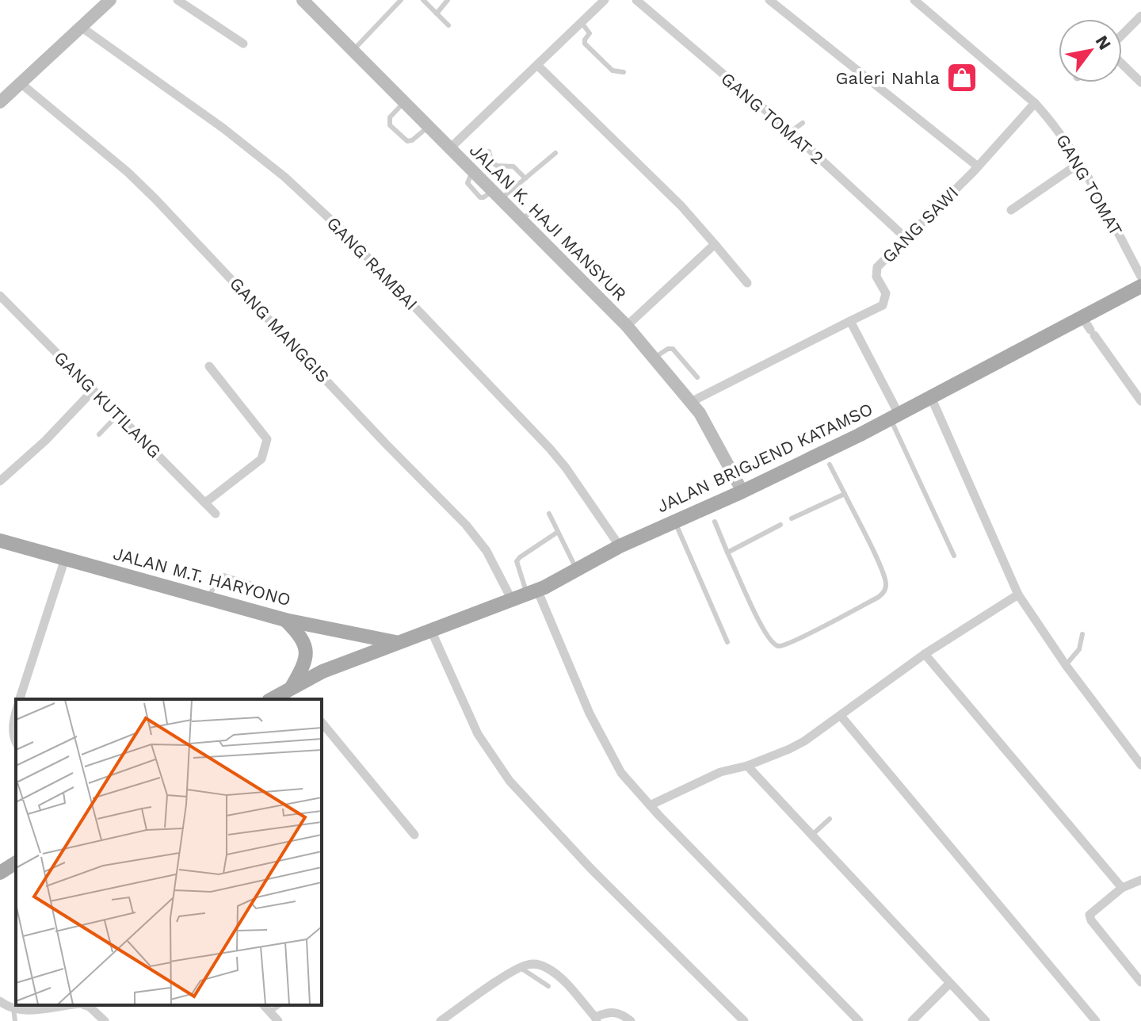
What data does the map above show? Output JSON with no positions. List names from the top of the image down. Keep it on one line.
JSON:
{"streets":{"main road":["JALAN BRIGJEND KATAMSO","JALAN M.T. HARYONO"],"street":["GANG TOMAT 2","GANG TOMAT","JALAN K. HAJI MANSYUR","GANG SAWI","GANG RAMBAI","GANG MANGGIS","GANG KUTILANG"]},"crossings":[["GANG TOMAT 2","GANG SAWI"],["GANG TOMAT","GANG SAWI"],["JALAN K. HAJI MANSYUR","JALAN BRIGJEND KATAMSO"],["GANG RAMBAI","JALAN BRIGJEND KATAMSO"],["GANG MANGGIS","JALAN BRIGJEND KATAMSO"],["JALAN BRIGJEND KATAMSO","JALAN M.T. HARYONO"]],"places":{"shop":["Galeri Nahla"]},"north":"top right"}
